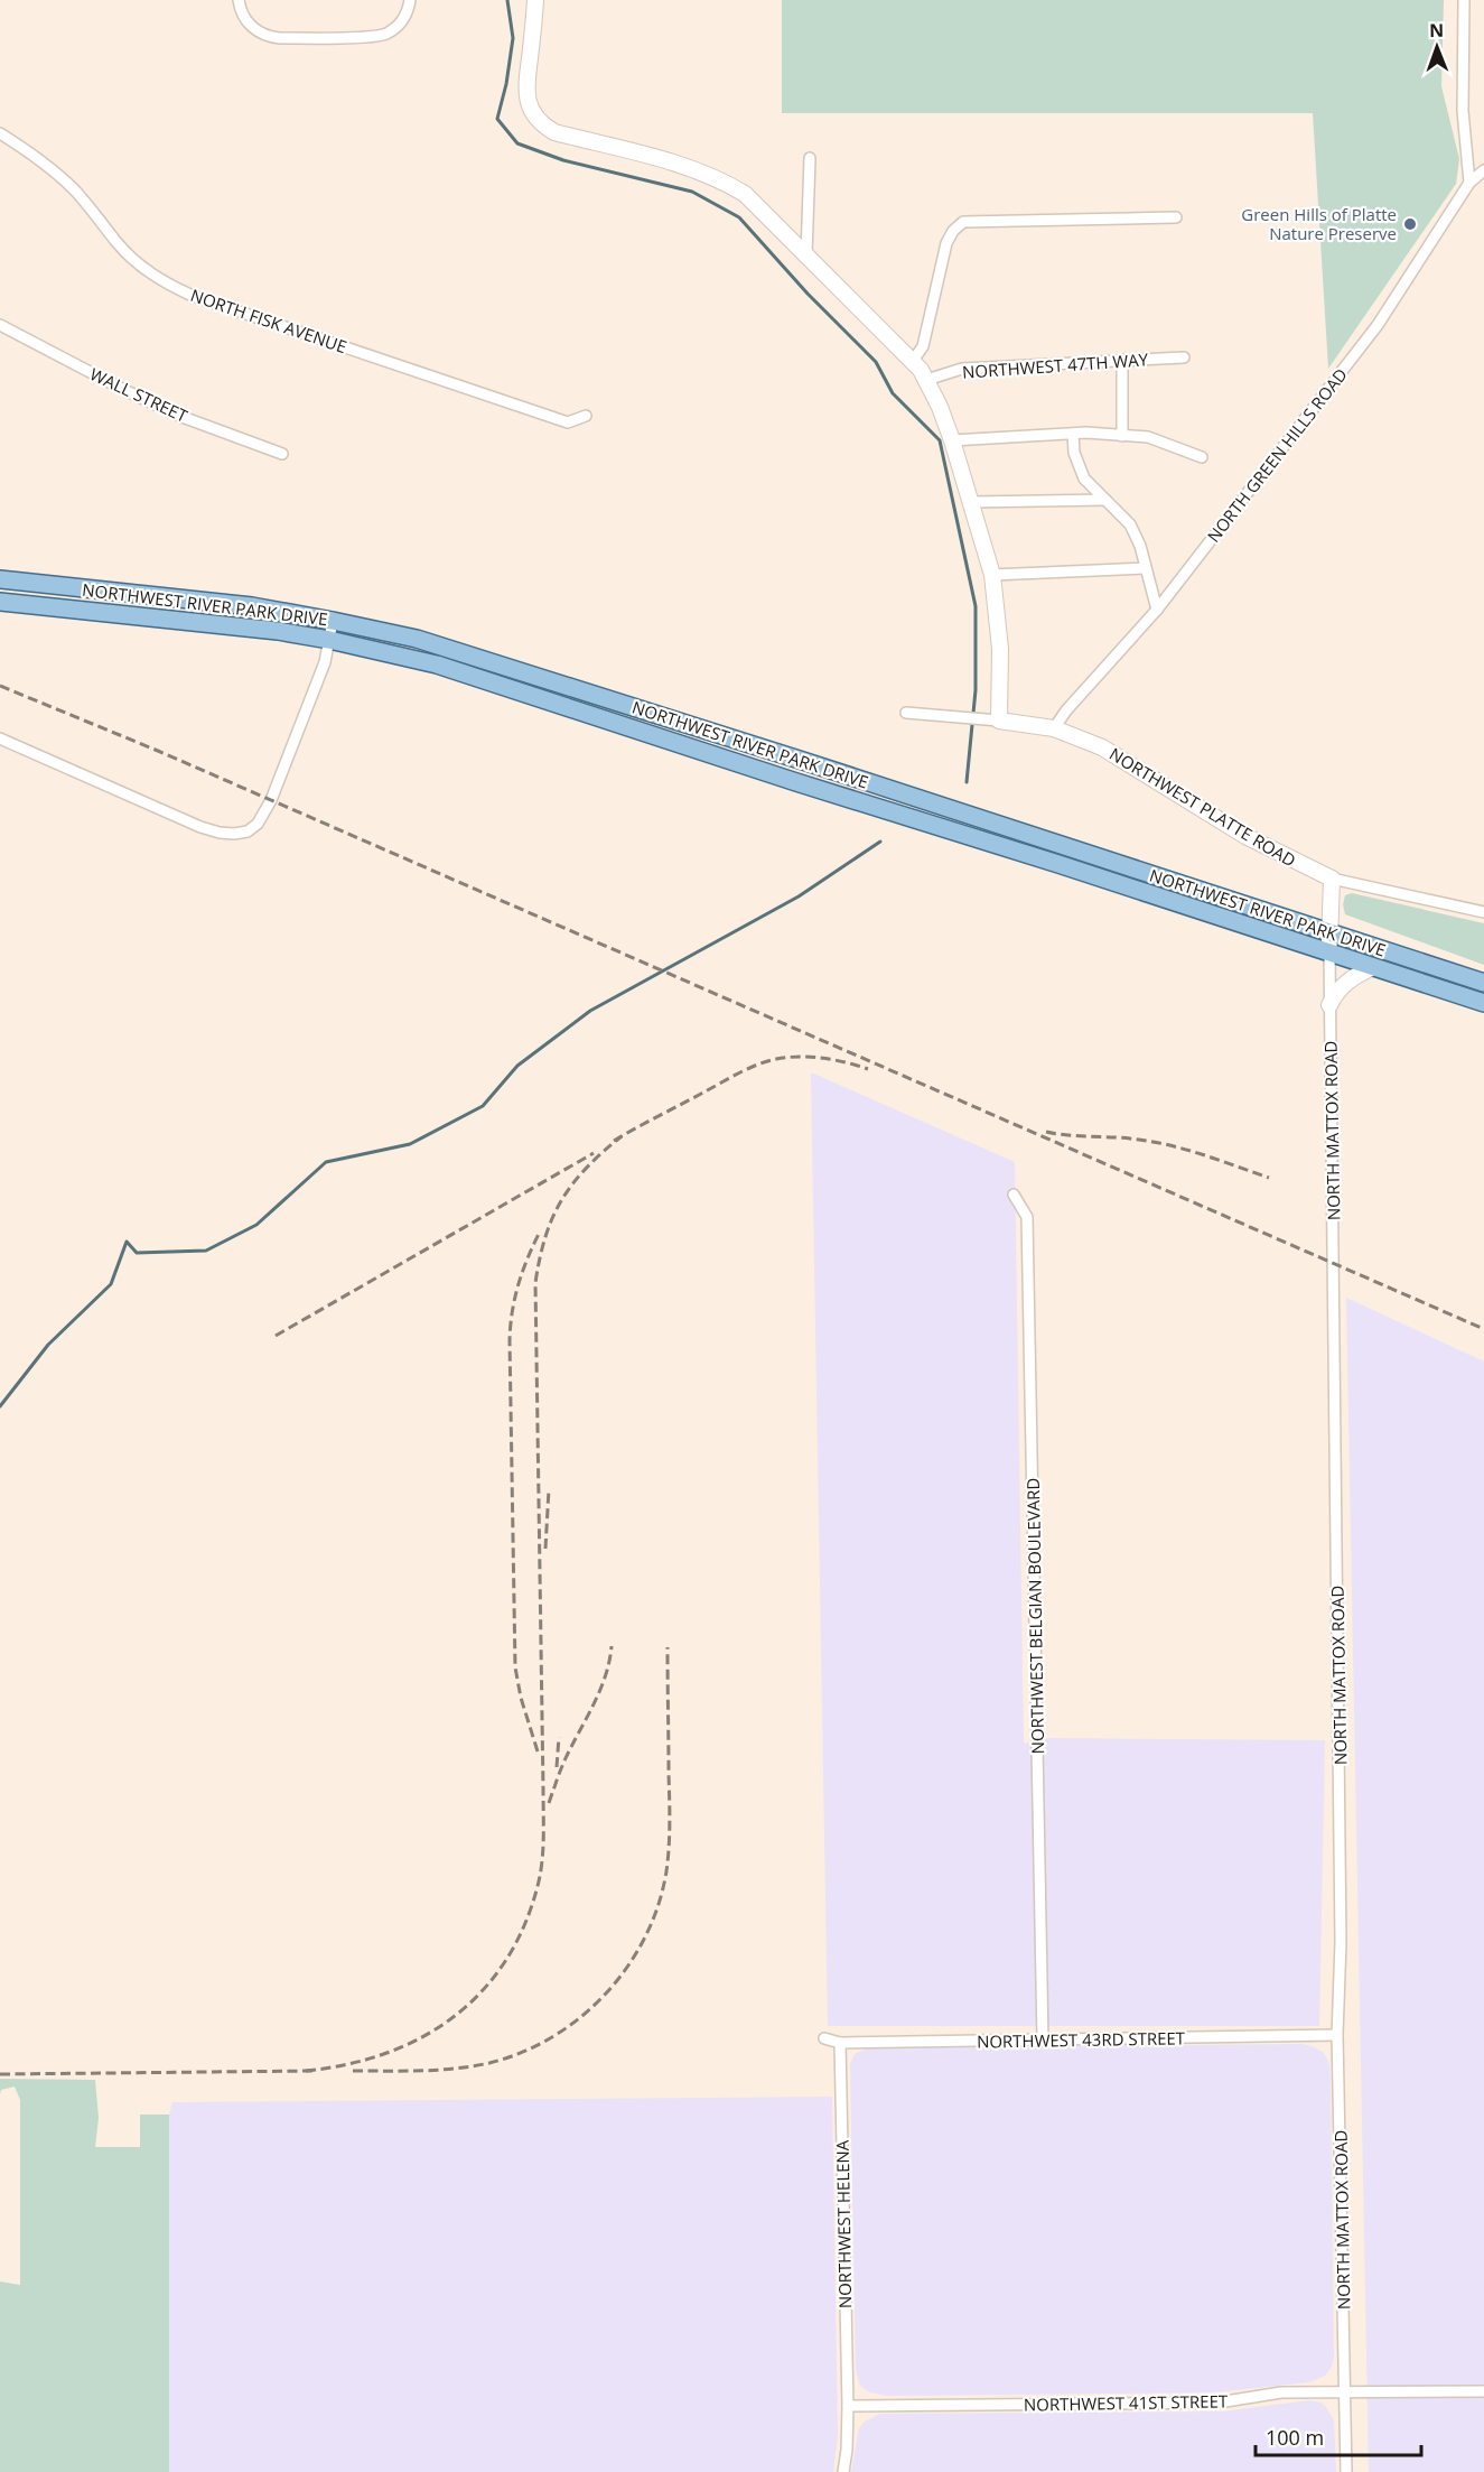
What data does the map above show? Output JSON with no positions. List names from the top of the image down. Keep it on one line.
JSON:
{"streets":{"main road":["NORTHWEST RIVER PARK DRIVE"],"street":["NORTH FISK AVENUE","NORTHWEST 47TH WAY","WALL STREET","NORTH GREEN HILLS ROAD","NORTHWEST PLATTE ROAD","NORTH MATTOX ROAD","NORTHWEST BELGIAN BOULEVARD","NORTHWEST 43RD STREET","NORTHWEST HELENA","NORTHWEST 41ST STREET"]},"crossings":[["NORTH GREEN HILLS ROAD","NORTHWEST PLATTE ROAD"],["NORTHWEST RIVER PARK DRIVE","NORTH MATTOX ROAD"],["NORTHWEST PLATTE ROAD","NORTH MATTOX ROAD"],["NORTH MATTOX ROAD","NORTHWEST 43RD STREET"],["NORTH MATTOX ROAD","NORTHWEST 41ST STREET"],["NORTHWEST BELGIAN BOULEVARD","NORTHWEST 43RD STREET"],["NORTHWEST 43RD STREET","NORTHWEST HELENA"],["NORTHWEST HELENA","NORTHWEST 41ST STREET"]],"places":["Green Hills of Platte Nature Preserve"],"scale_bar":"100 m","north":"top"}
